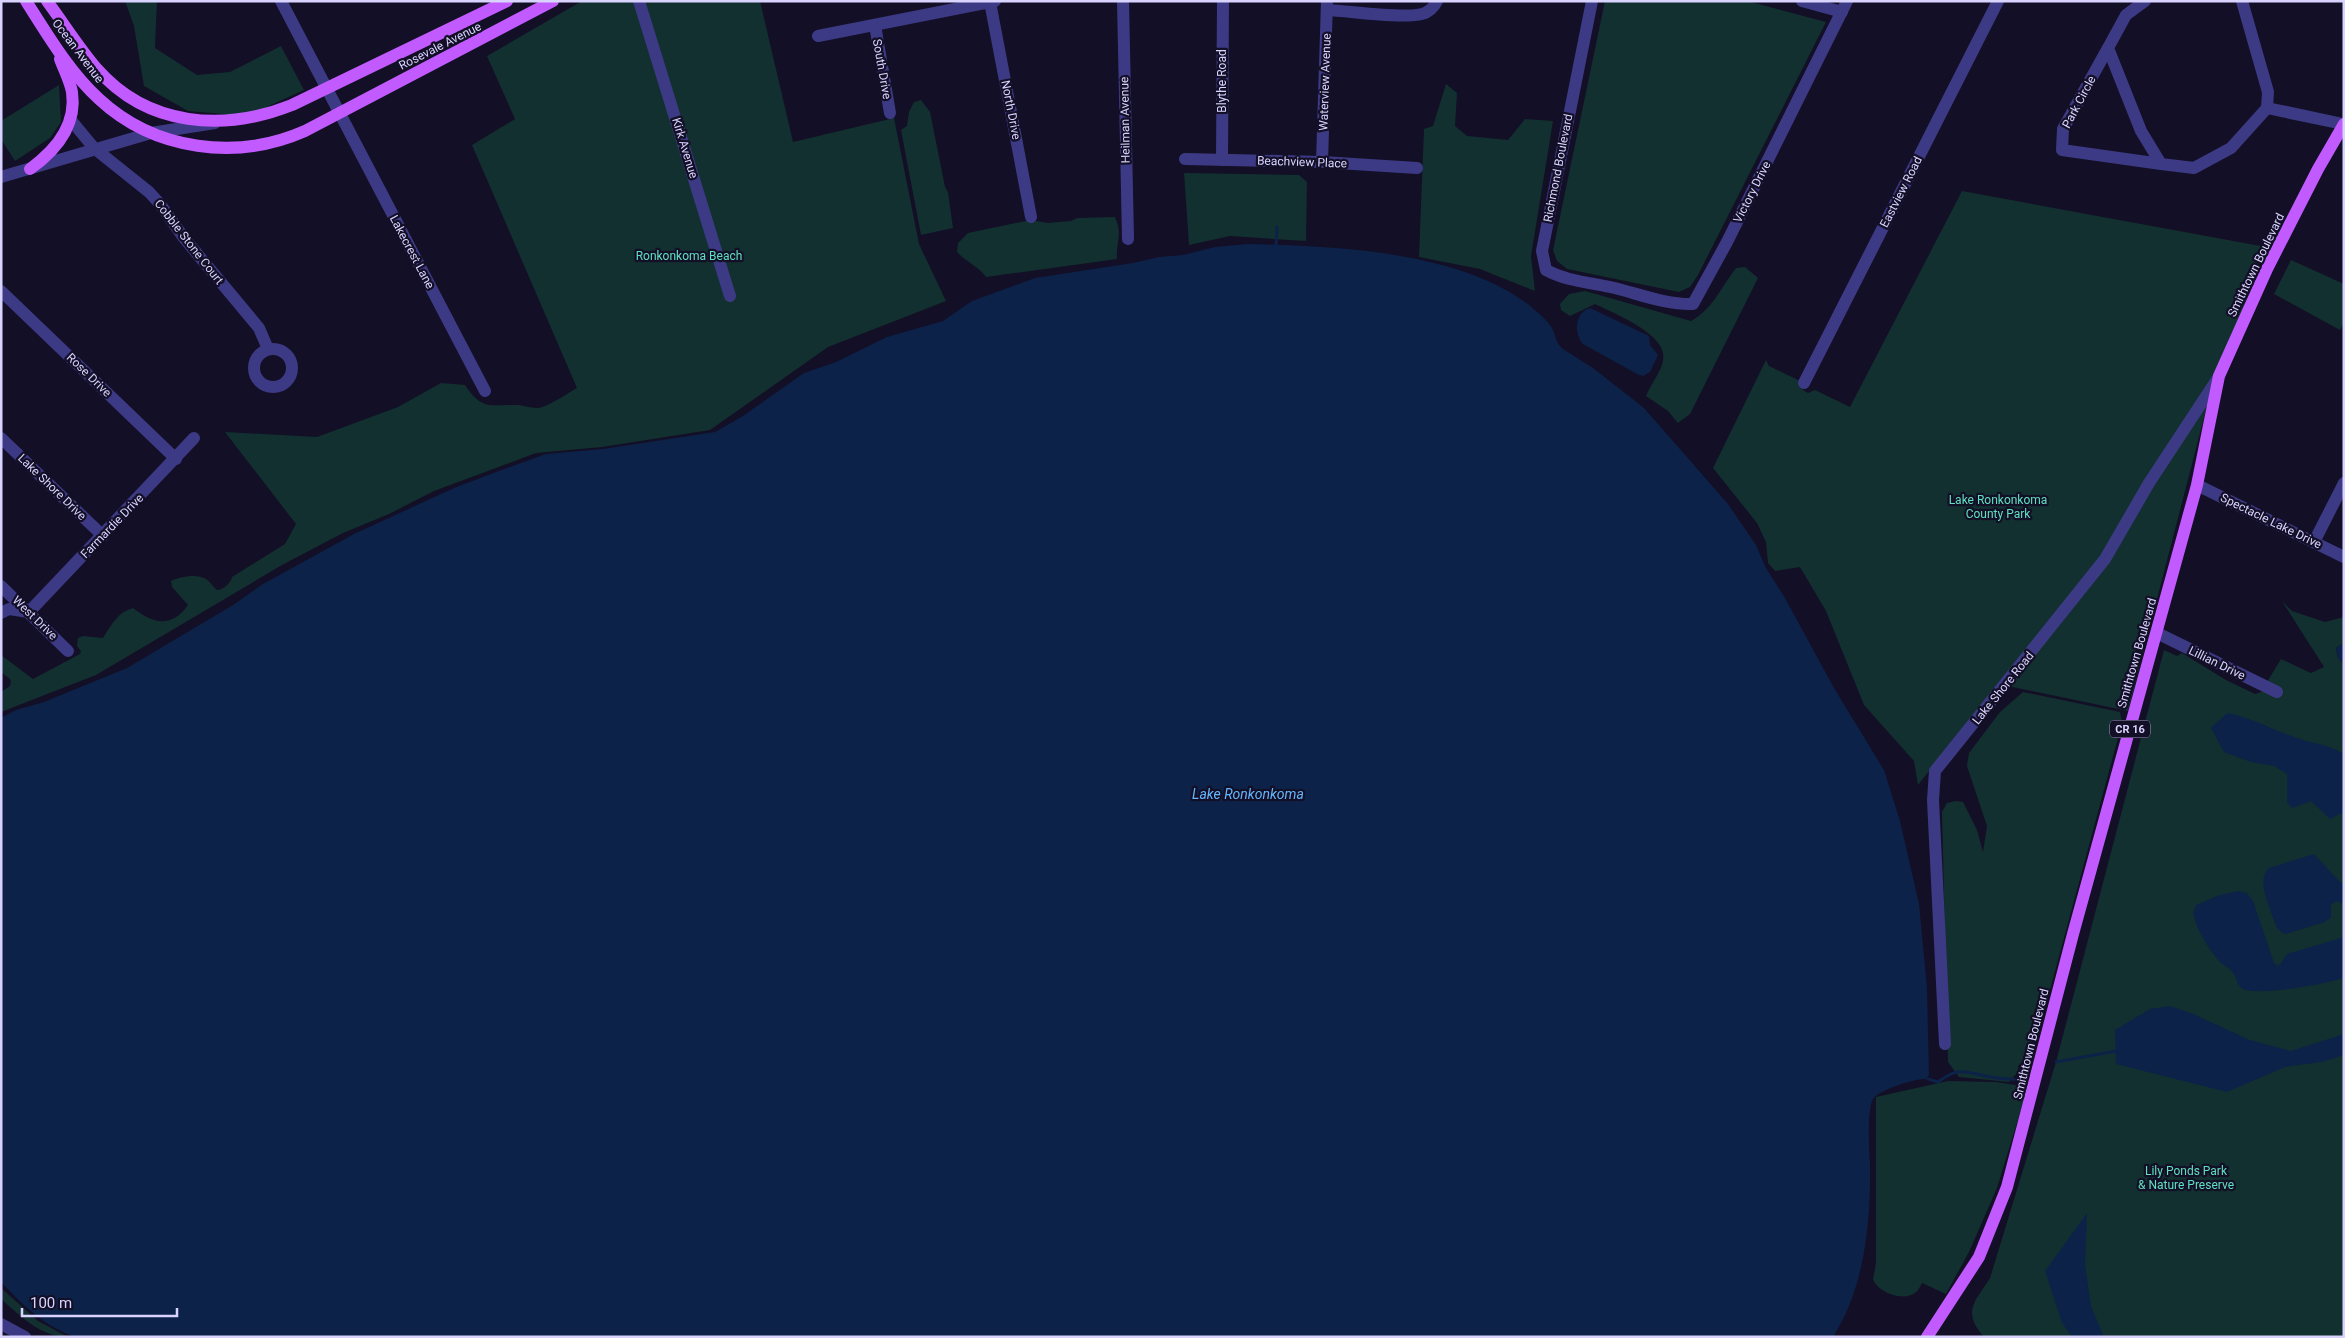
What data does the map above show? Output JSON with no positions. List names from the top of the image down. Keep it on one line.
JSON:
{"streets":{"main road":["Rosevale Avenue","Ocean Avenue","Smithtown Boulevard","CR 16"],"street":["South Drive","Blythe Road","Waterview Avenue","Park Circle","North Drive","Heilman Avenue","Kirk Avenue","Beachview Place","Richmond Boulevard","Victory Drive","Eastview Road","Cobble Stone Court","Lakecrest Lane","Rose Drive","Lake Shore Drive","Spectacle Lake Drive","Farmardie Drive","West Drive","Lillian Drive","Lake Shore Road"]},"crossings":[["Rosevale Avenue","Ocean Avenue"],["Rosevale Avenue","Lakecrest Lane"],["Ocean Avenue","Lakecrest Lane"],["Blythe Road","Beachview Place"],["Waterview Avenue","Beachview Place"],["Richmond Boulevard","Victory Drive"],["Smithtown Boulevard","Spectacle Lake Drive"],["Smithtown Boulevard","Lillian Drive"],["Smithtown Boulevard","Lake Shore Road"],["Rose Drive","Farmardie Drive"],["Lake Shore Drive","Farmardie Drive"],["Farmardie Drive","West Drive"]],"water":["Lake Ronkonkoma"],"parks":["Ronkonkoma Beach","Lake Ronkonkoma County Park","Lily Ponds Park & Nature Preserve"],"scale_bar":"100 m"}
